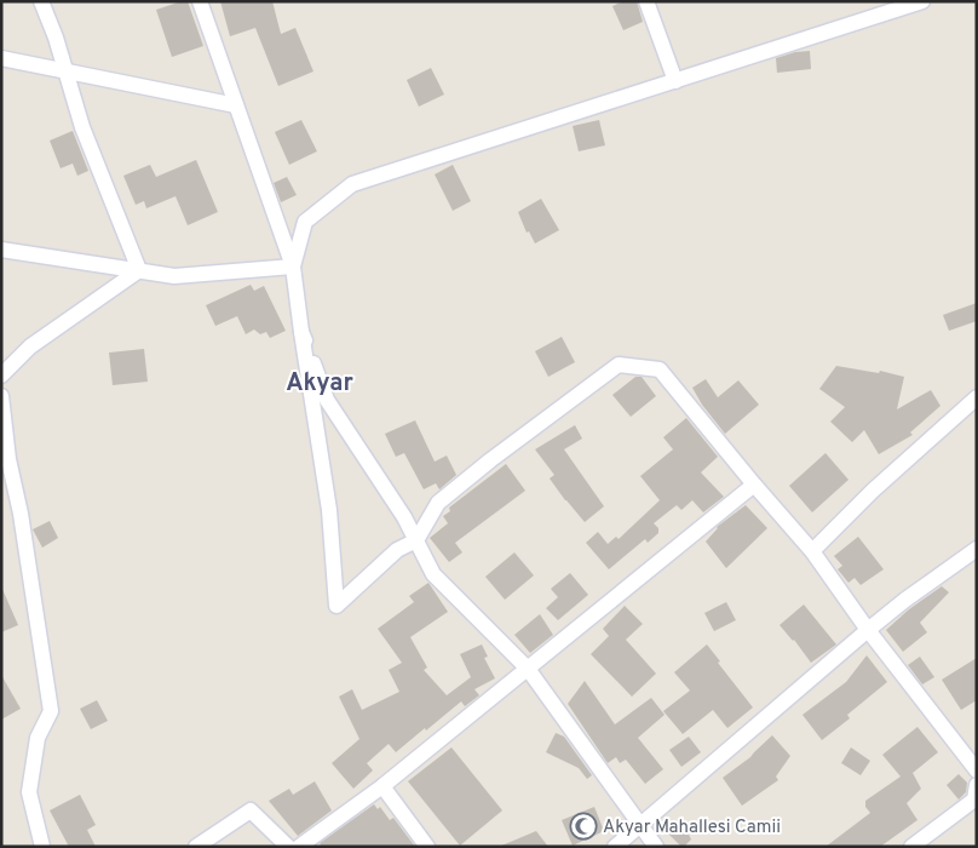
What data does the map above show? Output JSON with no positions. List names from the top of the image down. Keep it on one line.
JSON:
{"districts":["Akyar"],"places":{"mosque":["Akyar Mahallesi Camii"]}}
